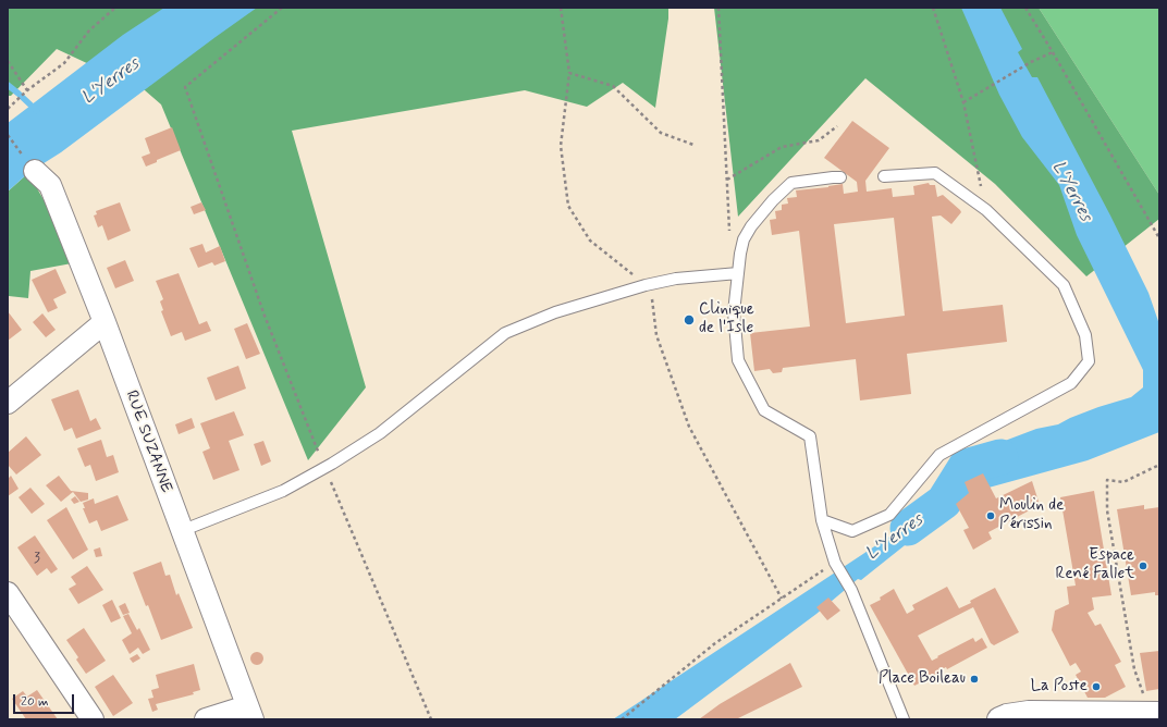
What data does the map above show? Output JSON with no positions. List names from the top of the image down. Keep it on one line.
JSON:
{"streets":{"street":["RUE SUZANNE"]},"water":["L'Yerres"],"places":["Clinique de l'Isle","Moulin de Périssin","Espace René Fallet","Place Boileau","La Poste"],"house_numbers":["3"],"scale_bar":"20 m"}
